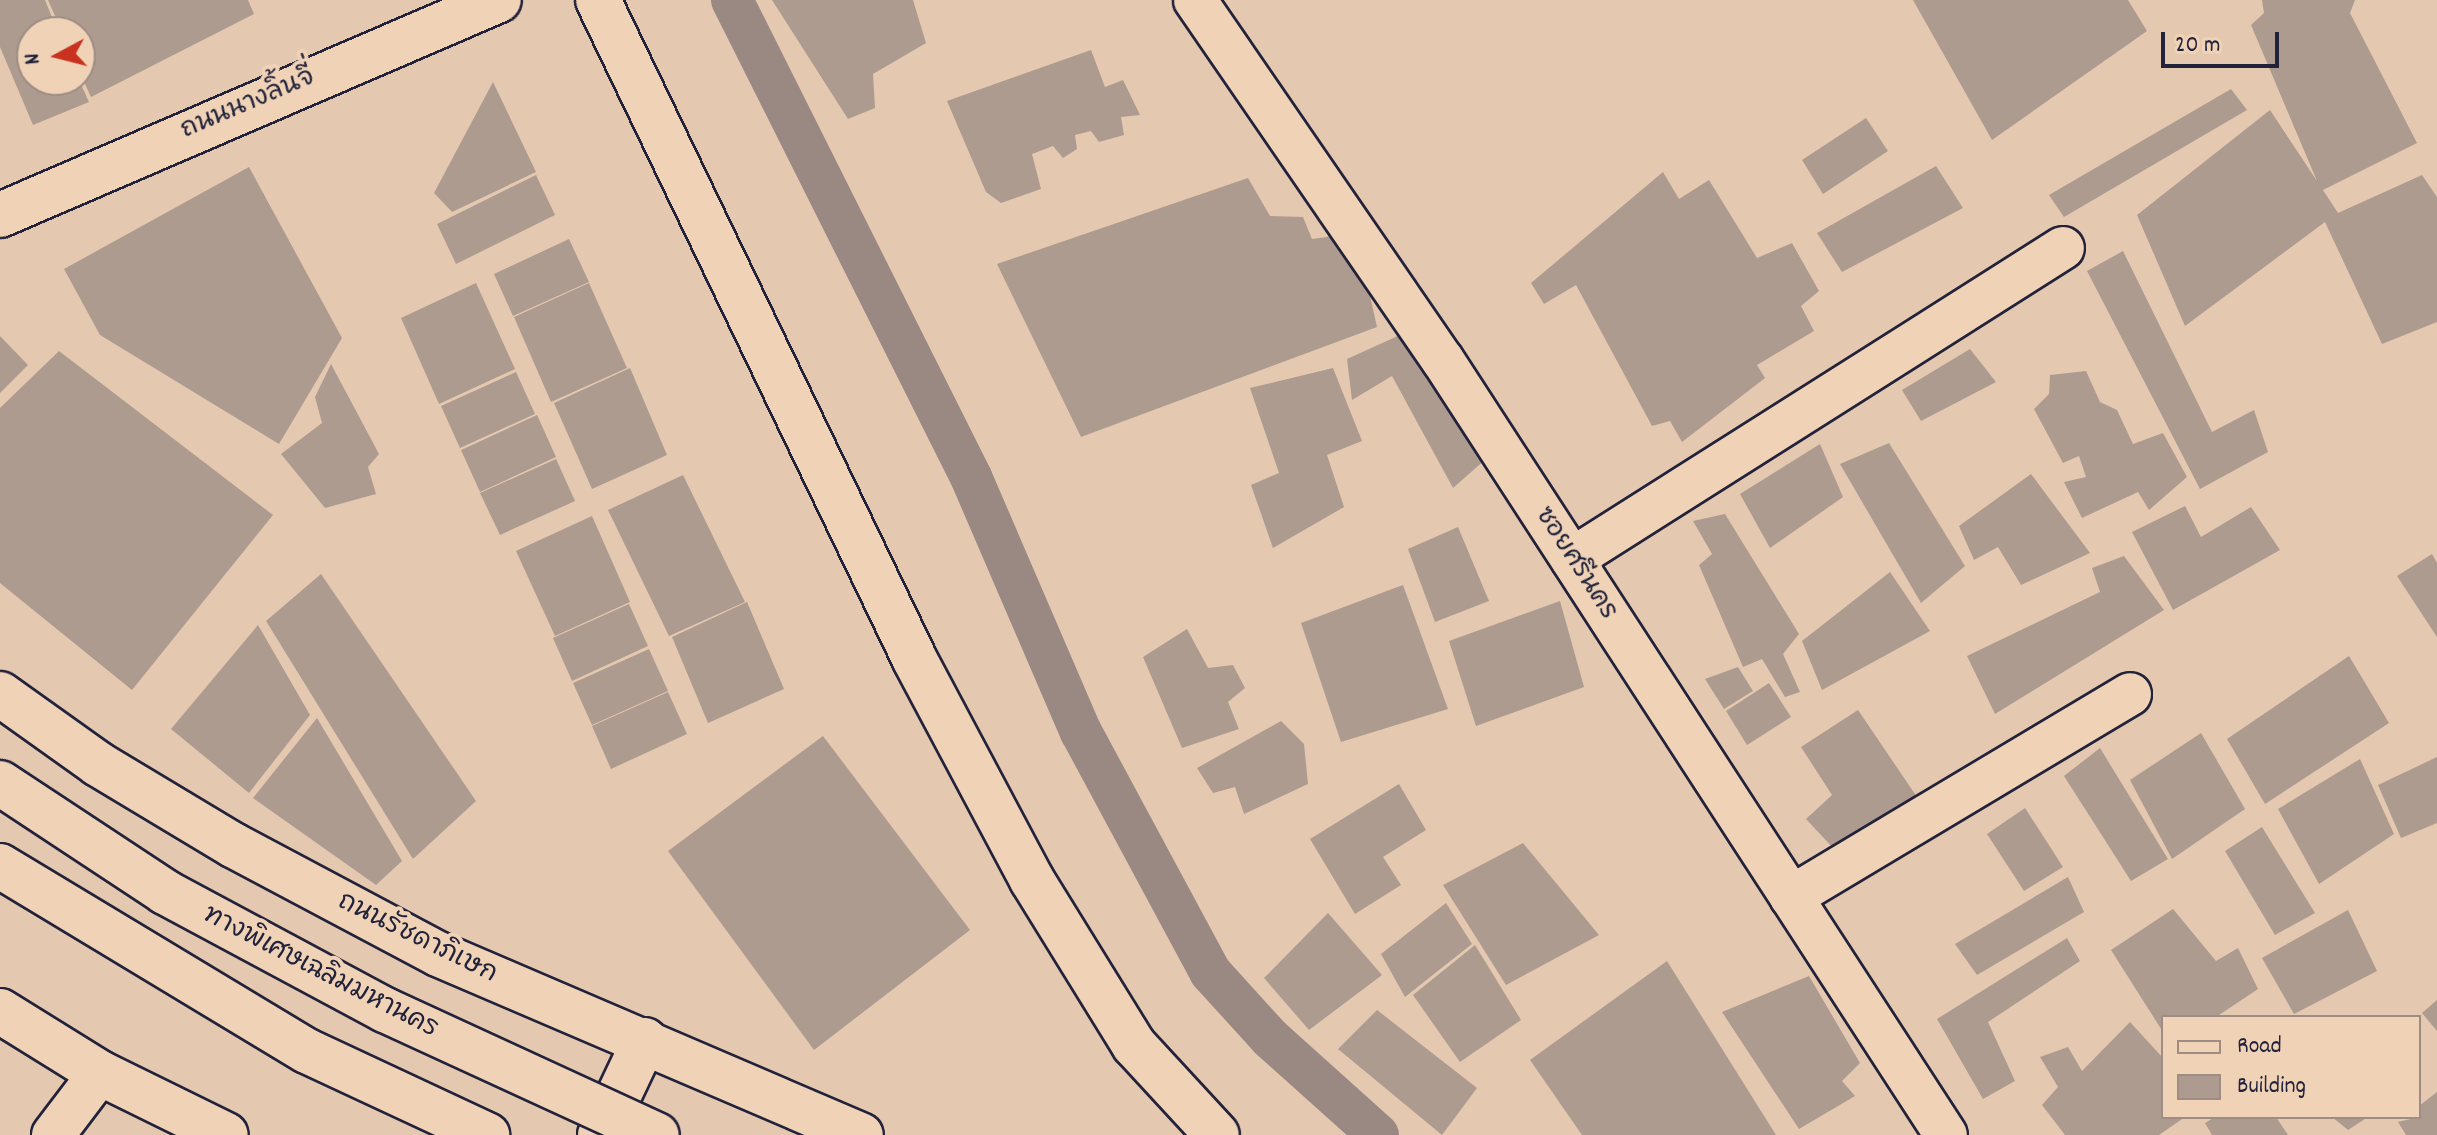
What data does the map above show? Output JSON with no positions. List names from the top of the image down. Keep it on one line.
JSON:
{"streets":{"main road":["ถนนนางลิ้นจี่","ถนนรัชดาภิเษก","ทางพิเศษเฉลิมมหานคร"],"street":["ซอยศรีนคร"]},"legend":["Road","Building"],"scale_bar":"20 m","north":"left"}
